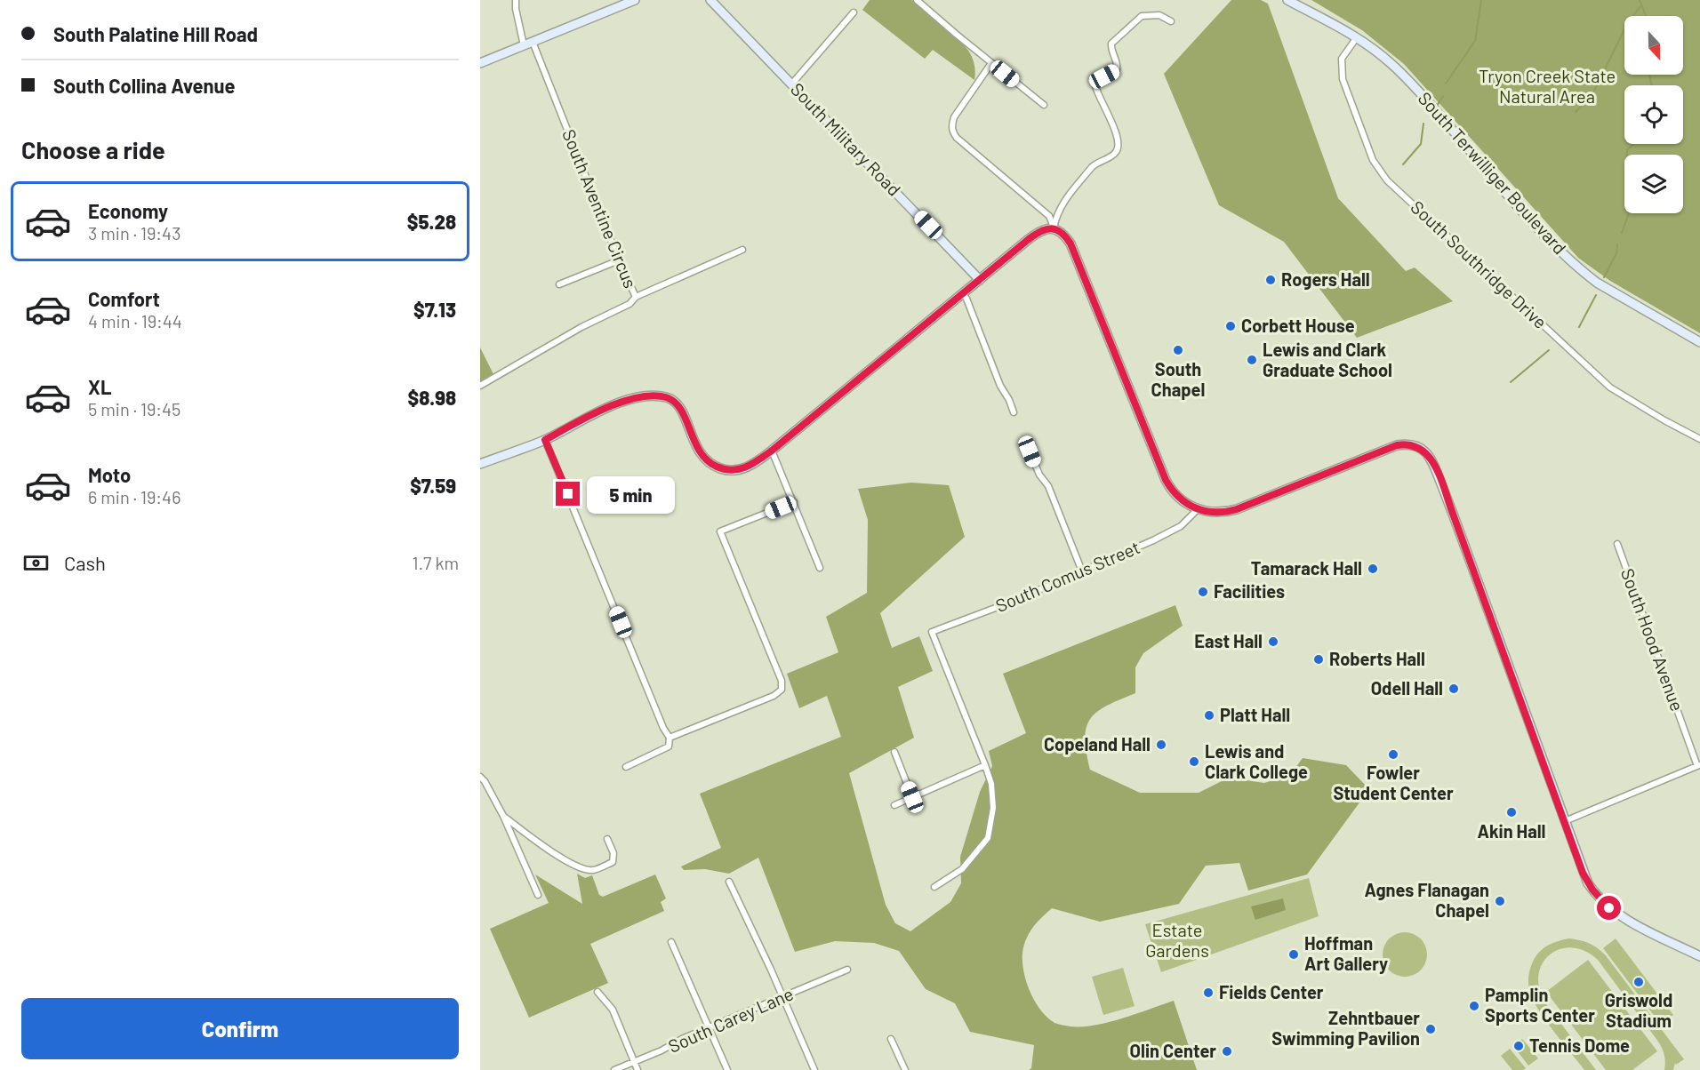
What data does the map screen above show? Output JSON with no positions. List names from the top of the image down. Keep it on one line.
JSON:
{"streets":{"street":["South Military Road","South Terwilliger Boulevard","South Aventine Circus","South Southridge Drive","South Comus Street","South Hood Avenue","South Carey Lane"]},"crossings":[["South Terwilliger Boulevard","South Southridge Drive"]],"parks":["Tryon Creek State Natural Area","Estate Gardens"],"places":["Rogers Hall","Corbett House","South Chapel","Lewis and Clark Graduate School","Tamarack Hall","Facilities","East Hall","Roberts Hall","Odell Hall","Platt Hall","Copeland Hall","Fowler Student Center","Lewis and Clark College","Akin Hall","Agnes Flanagan Chapel","Hoffman Art Gallery","Griswold Stadium","Fields Center","Pamplin Sports Center","Zehntbauer Swimming Pavilion","Tennis Dome","Olin Center"],"north":"bottom","page":{"banner":["South Palatine Hill Road","South Collina Avenue"],"heading":"Choose a ride","list":[{"name":"Economy","note":"3 min · 19:43","value":"$5.28"},{"name":"Comfort","note":"4 min · 19:44","value":"$7.13"},{"name":"XL","note":"5 min · 19:45","value":"$8.98"},{"name":"Moto","note":"6 min · 19:46","value":"$7.59"}],"bubble":"5 min","pay":["Cash","1.7 km"],"buttons":"Confirm"}}
